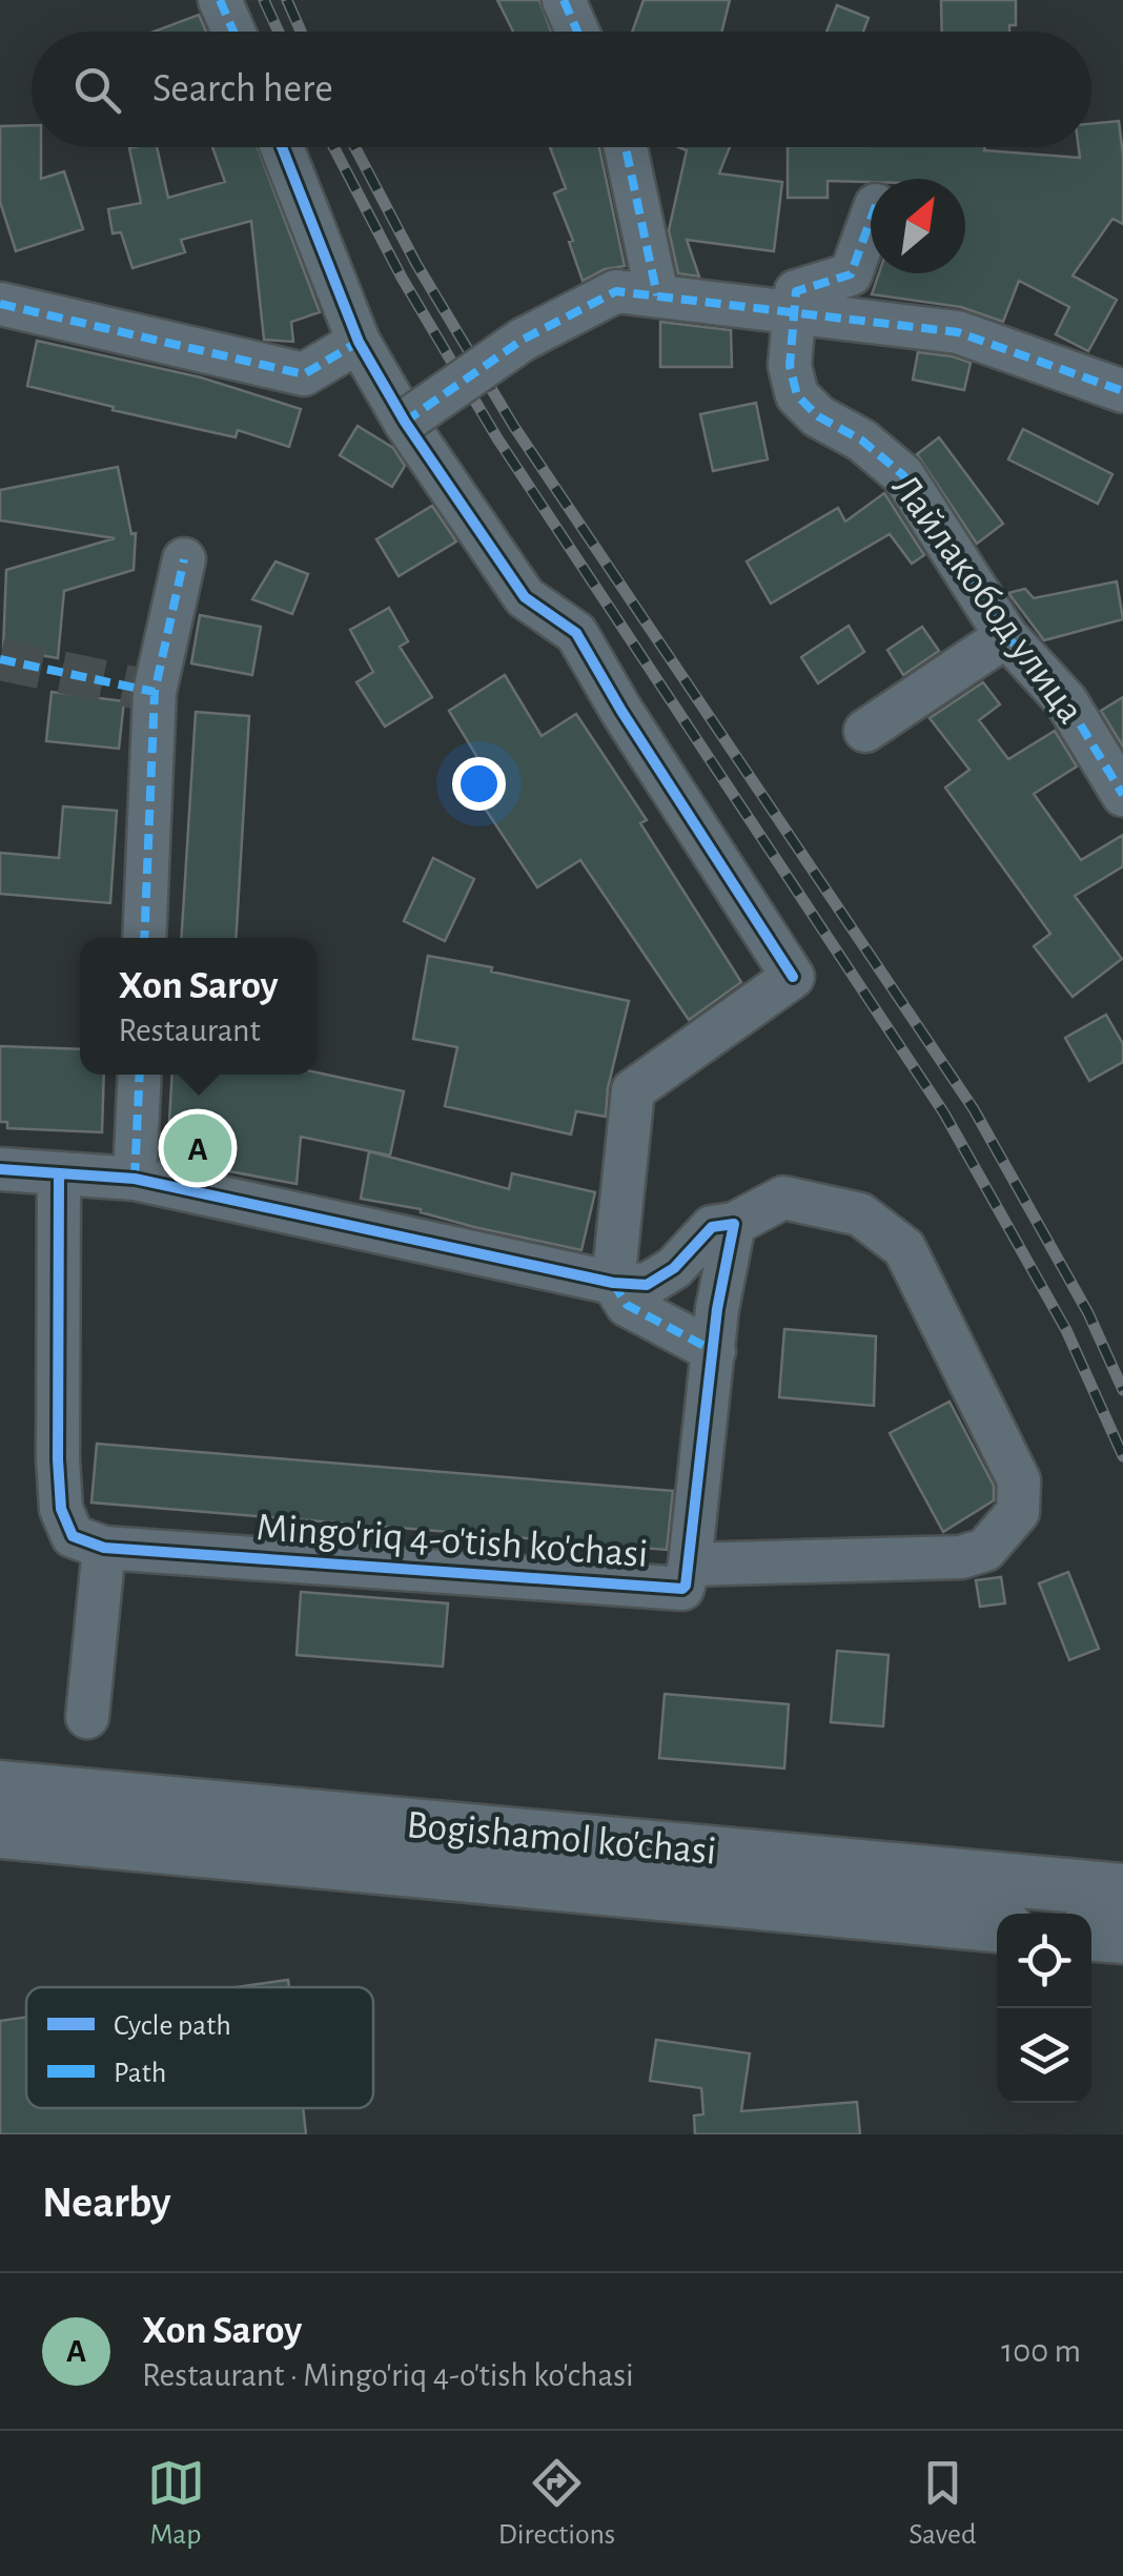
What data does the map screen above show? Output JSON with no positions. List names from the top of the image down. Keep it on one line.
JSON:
{"streets":{"main road":["Bogishamol ko'chasi"],"street":["Лайлакобод улица","Mingo'riq 4-o'tish ko'chasi"]},"legend":["Cycle path","Path"],"north":"top right","page":{"search":"Search here","popup":["Xon Saroy","Restaurant"],"pins":"A","heading":"Nearby","list":[{"mark":"A","name":"Xon Saroy","note":"Restaurant · Mingo'riq 4-o'tish ko'chasi","value":"100 m"}],"nav":["Map","Directions","Saved"]}}
